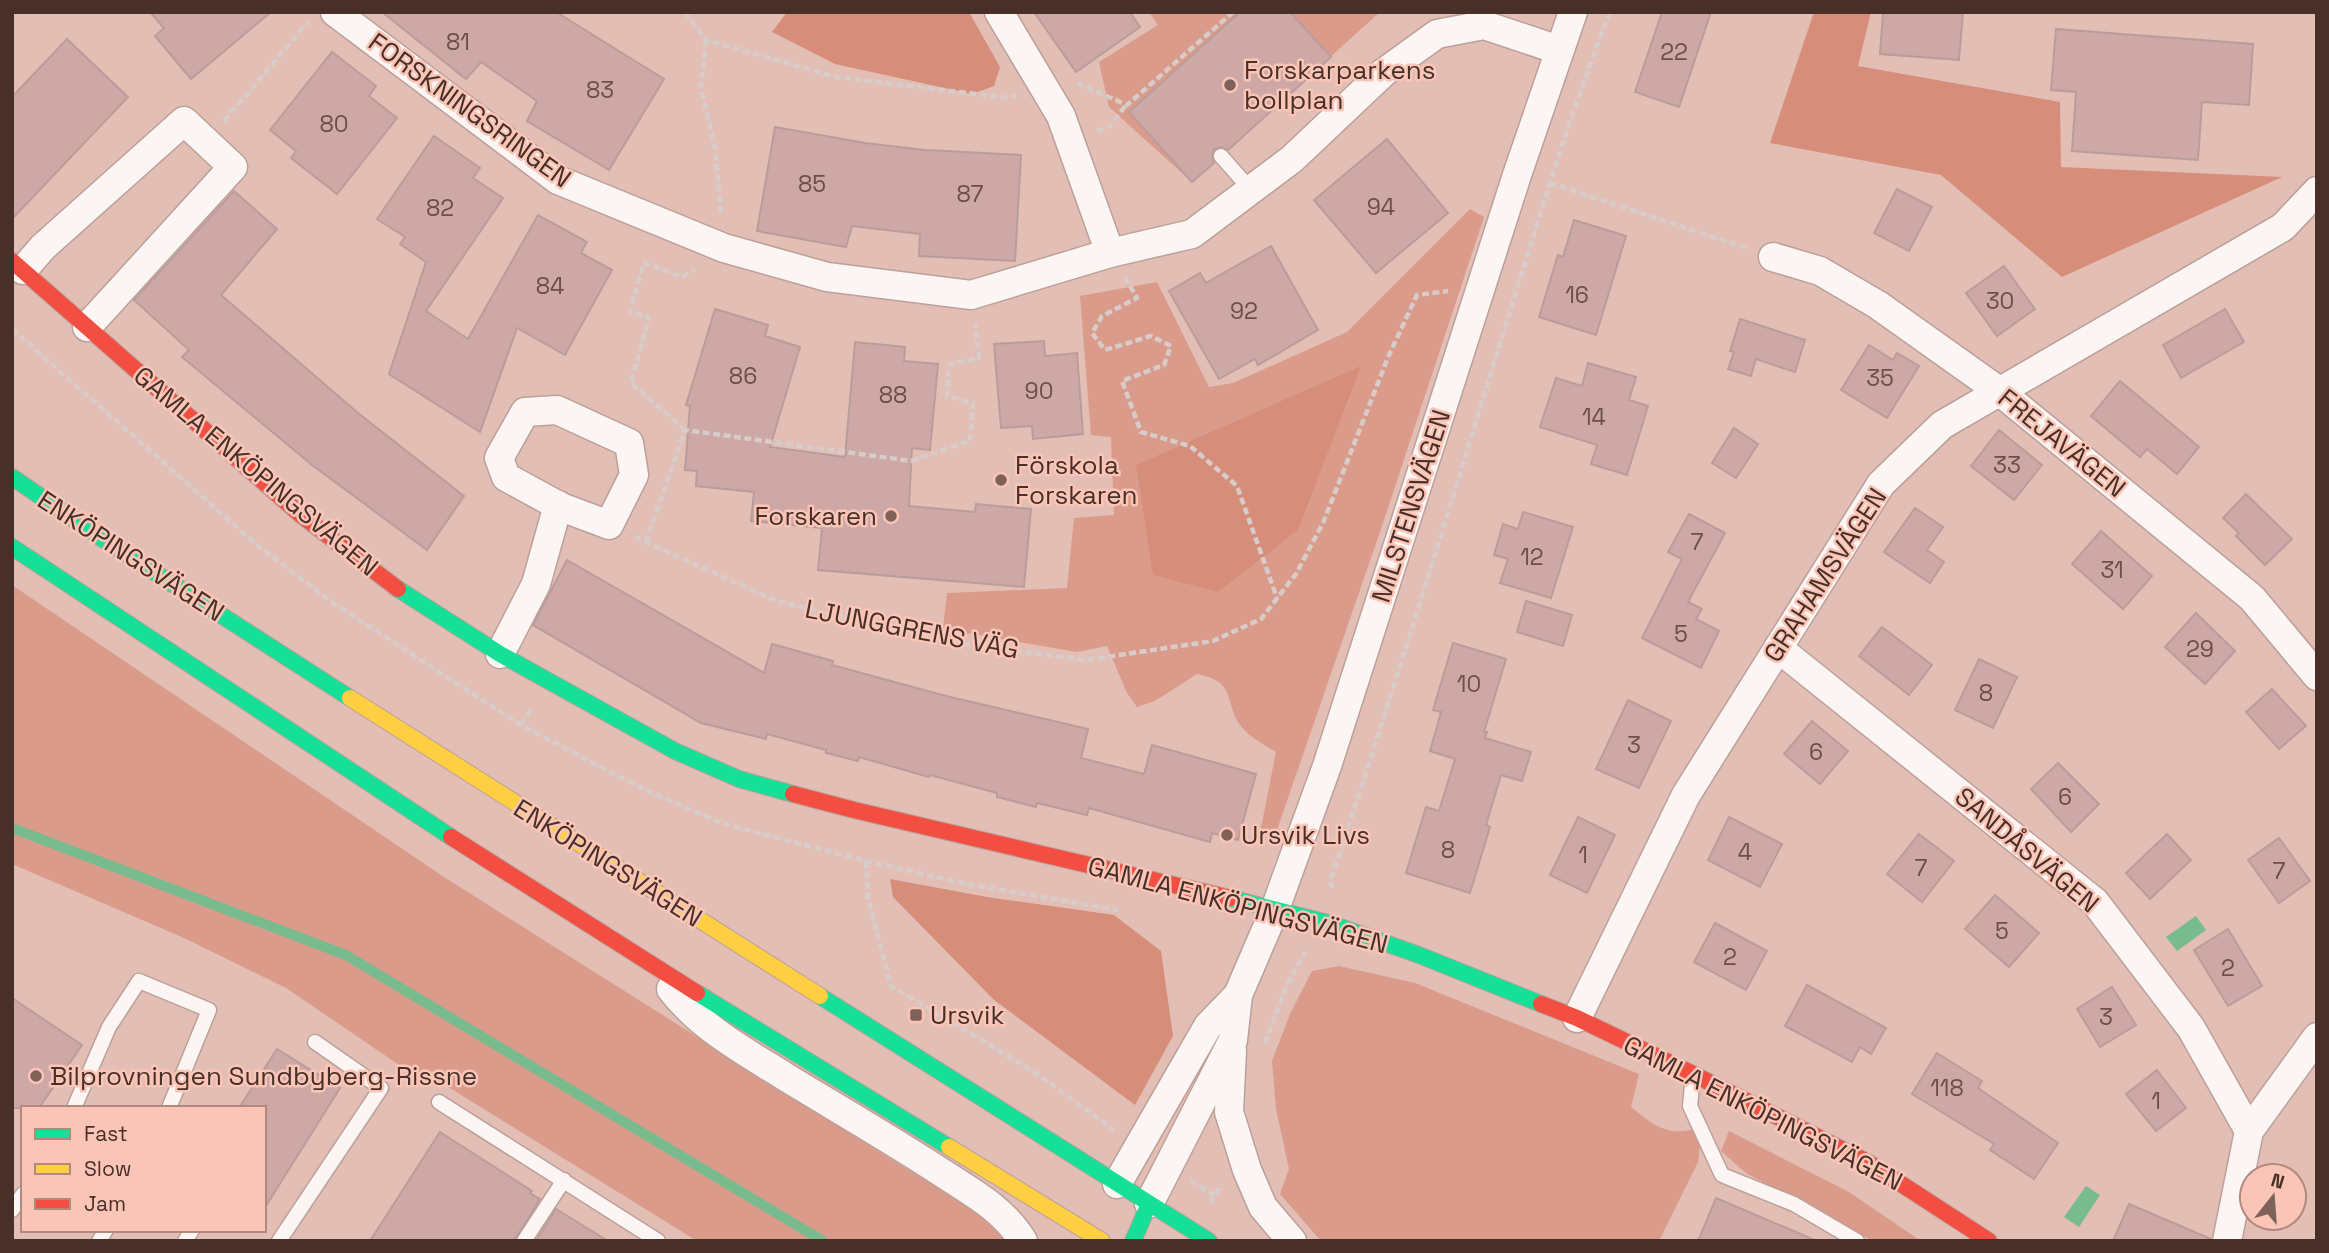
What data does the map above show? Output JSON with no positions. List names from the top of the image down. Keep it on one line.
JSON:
{"streets":{"main road":["GAMLA ENKÖPINGSVÄGEN","ENKÖPINGSVÄGEN"],"street":["FORSKNINGSRINGEN","FREJAVÄGEN","MILSTENSVÄGEN","GRAHAMSVÄGEN","SANDÅSVÄGEN"],"path":["LJUNGGRENS VÄG"]},"crossings":[["FORSKNINGSRINGEN","MILSTENSVÄGEN"],["FREJAVÄGEN","GRAHAMSVÄGEN"],["GAMLA ENKÖPINGSVÄGEN","MILSTENSVÄGEN"],["GAMLA ENKÖPINGSVÄGEN","GRAHAMSVÄGEN"],["MILSTENSVÄGEN","ENKÖPINGSVÄGEN"],["MILSTENSVÄGEN","LJUNGGRENS VÄG"],["GRAHAMSVÄGEN","SANDÅSVÄGEN"]],"places":{"other":["Forskarparkens bollplan","Förskola Forskaren","Forskaren","Ursvik Livs","Bilprovningen Sundbyberg-Rissne"],"transit":["Ursvik"]},"house_numbers":["81","22","83","80","85","87","94","82","84","16","30","92","86","35","90","88","14","33","7","12","31","5","29","10","8","3","6","6","8","4","1","7","7","5","2","2","3","118","1"],"legend":["Fast","Slow","Jam"],"north":"top"}
